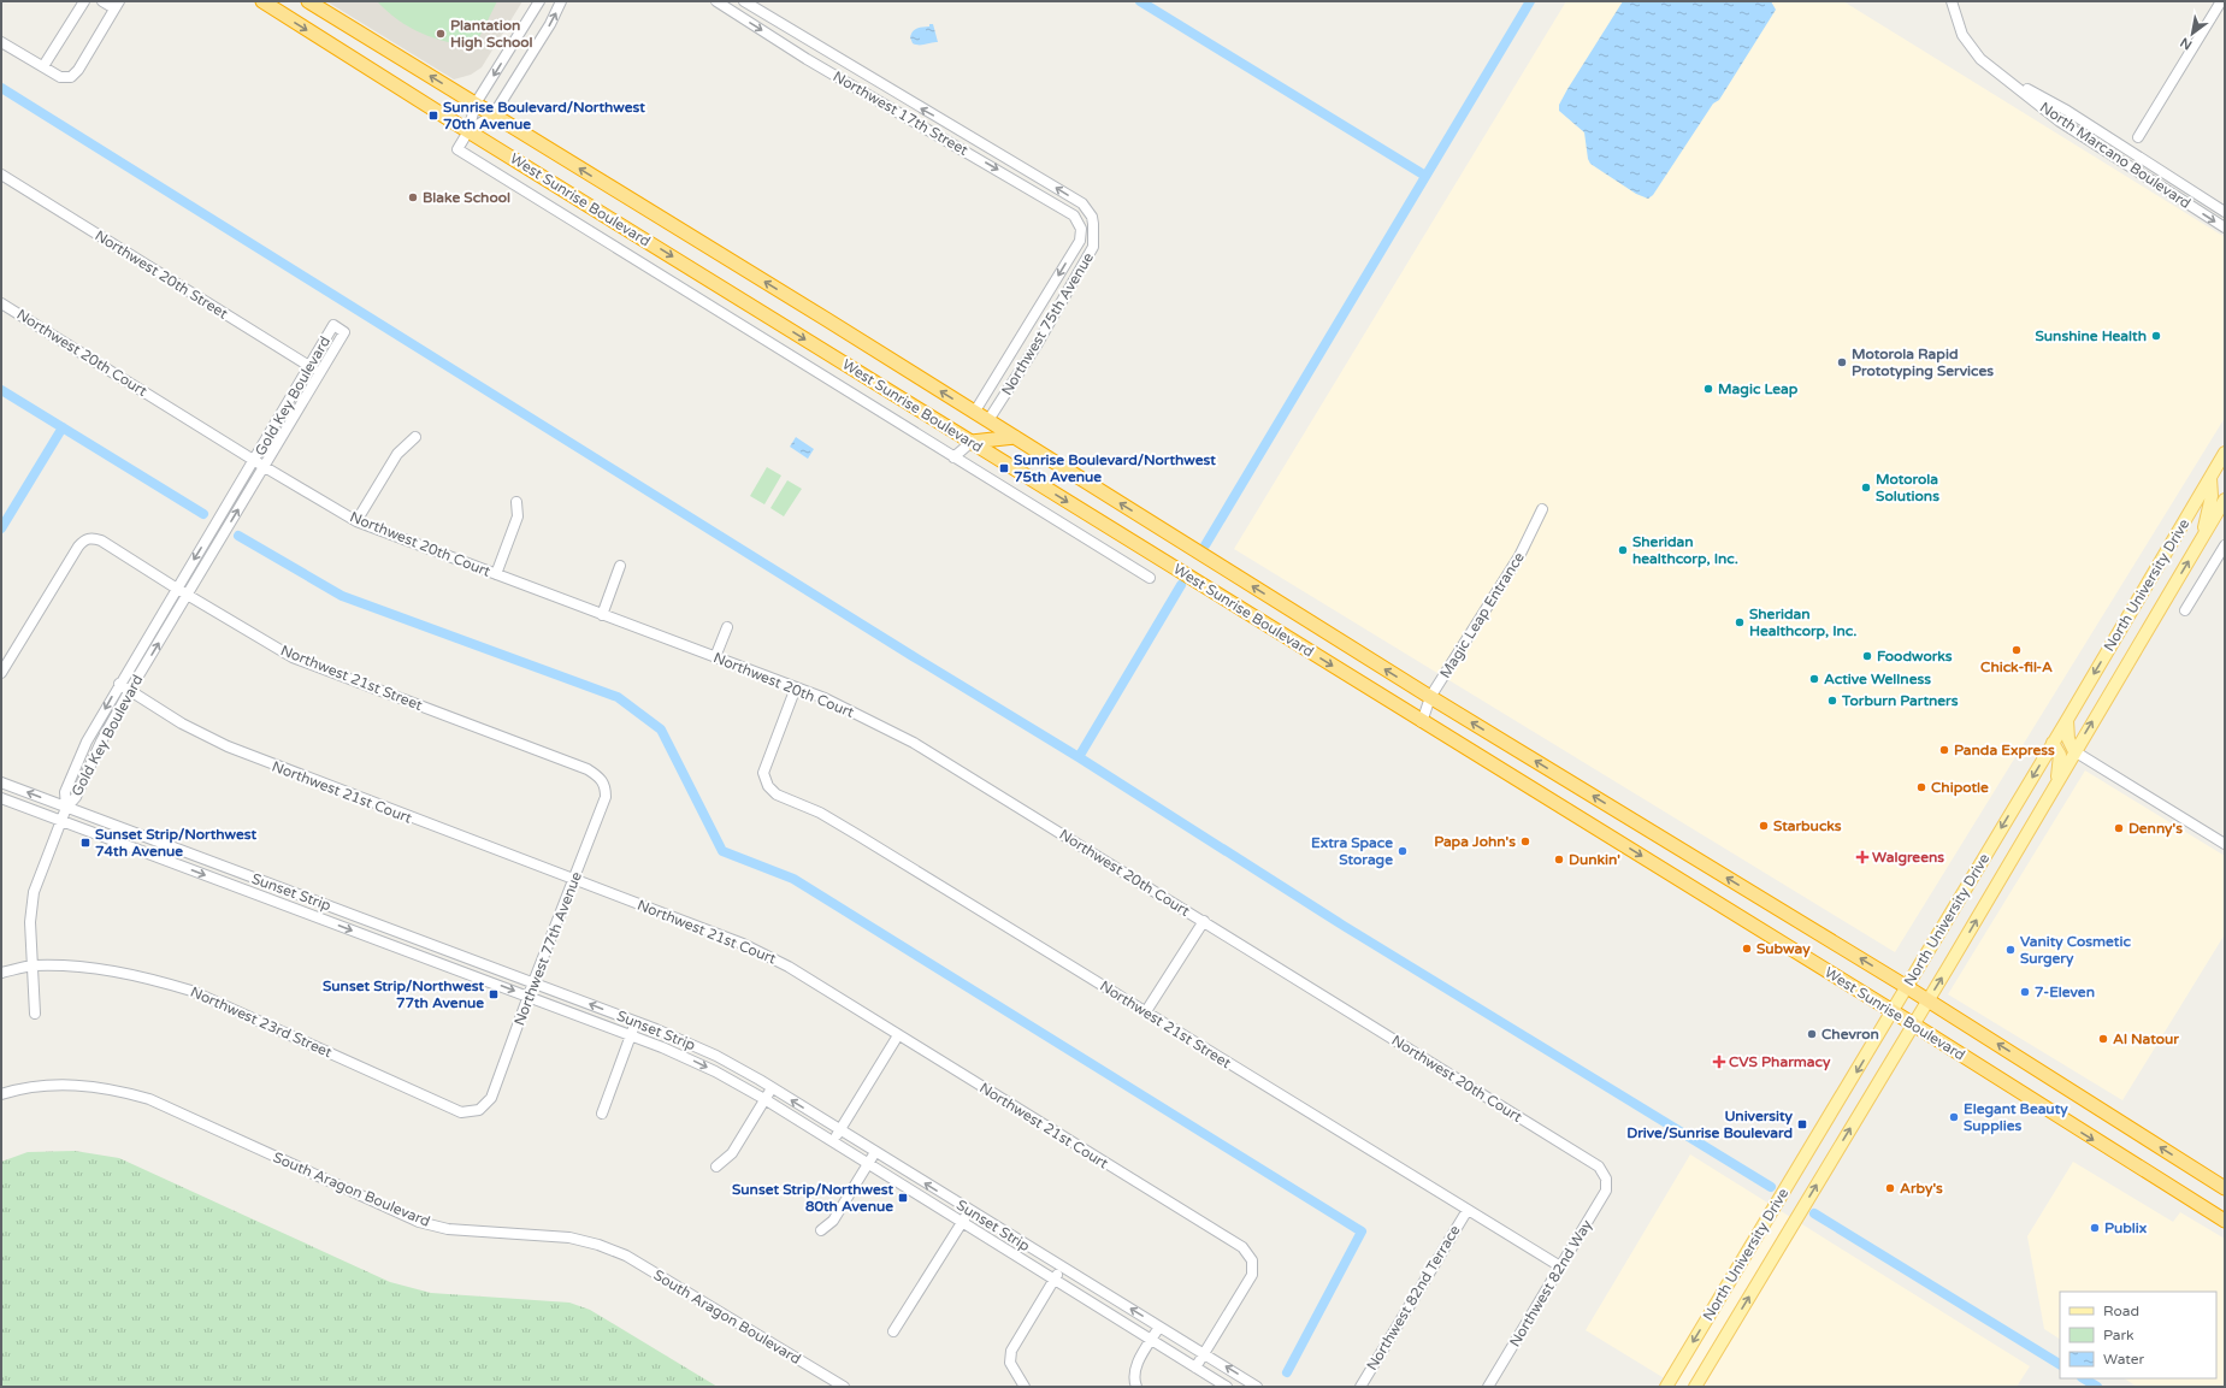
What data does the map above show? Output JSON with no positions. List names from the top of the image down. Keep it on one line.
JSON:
{"streets":{"highway":["West Sunrise Boulevard"],"main road":["North University Drive"],"street":["Northwest 17th Street","North Marcano Boulevard","Northwest 20th Street","Northwest 75th Avenue","Northwest 20th Court","Gold Key Boulevard","Magic Leap Entrance","Northwest 21st Street","Northwest 21st Court","Sunset Strip","Northwest 77th Avenue","Northwest 23rd Street","South Aragon Boulevard","Northwest 82nd Way","Northwest 82nd Terrace"]},"crossings":[["Northwest 17th Street","Northwest 75th Avenue"],["West Sunrise Boulevard","Northwest 75th Avenue"],["West Sunrise Boulevard","North University Drive"],["West Sunrise Boulevard","Magic Leap Entrance"],["Northwest 20th Street","Gold Key Boulevard"],["Northwest 20th Court","Gold Key Boulevard"],["Northwest 20th Court","Northwest 21st Street"],["Northwest 20th Court","Northwest 82nd Way"],["Gold Key Boulevard","Northwest 21st Street"],["Gold Key Boulevard","Northwest 21st Court"],["Gold Key Boulevard","Sunset Strip"],["Gold Key Boulevard","Northwest 23rd Street"],["Northwest 21st Street","Northwest 77th Avenue"],["Northwest 21st Street","Northwest 82nd Way"],["Northwest 21st Street","Northwest 82nd Terrace"],["Northwest 21st Court","Sunset Strip"],["Northwest 21st Court","Northwest 77th Avenue"],["Sunset Strip","Northwest 77th Avenue"],["Northwest 77th Avenue","Northwest 23rd Street"]],"places":{"other":["Plantation High School","Blake School","Sunshine Health","Motorola Rapid Prototyping Services","Magic Leap","Motorola Solutions","Sheridan healthcorp, Inc.","Sheridan Healthcorp, Inc.","Chick-fil-A","Foodworks","Active Wellness","Torburn Partners","Panda Express","Chipotle","Starbucks","Denny's","Papa John's","Extra Space Storage","Dunkin'","Subway","Vanity Cosmetic Surgery","7-Eleven","Chevron","Al Natour","Elegant Beauty Supplies","Arby's","Publix"],"transit":["Sunrise Boulevard/Northwest 70th Avenue","Sunrise Boulevard/Northwest 75th Avenue","Sunset Strip/Northwest 74th Avenue","Sunset Strip/Northwest 77th Avenue","University Drive/Sunrise Boulevard","Sunset Strip/Northwest 80th Avenue"],"health":["Walgreens","CVS Pharmacy"]},"legend":["Road","Park","Water"],"north":"bottom left"}
